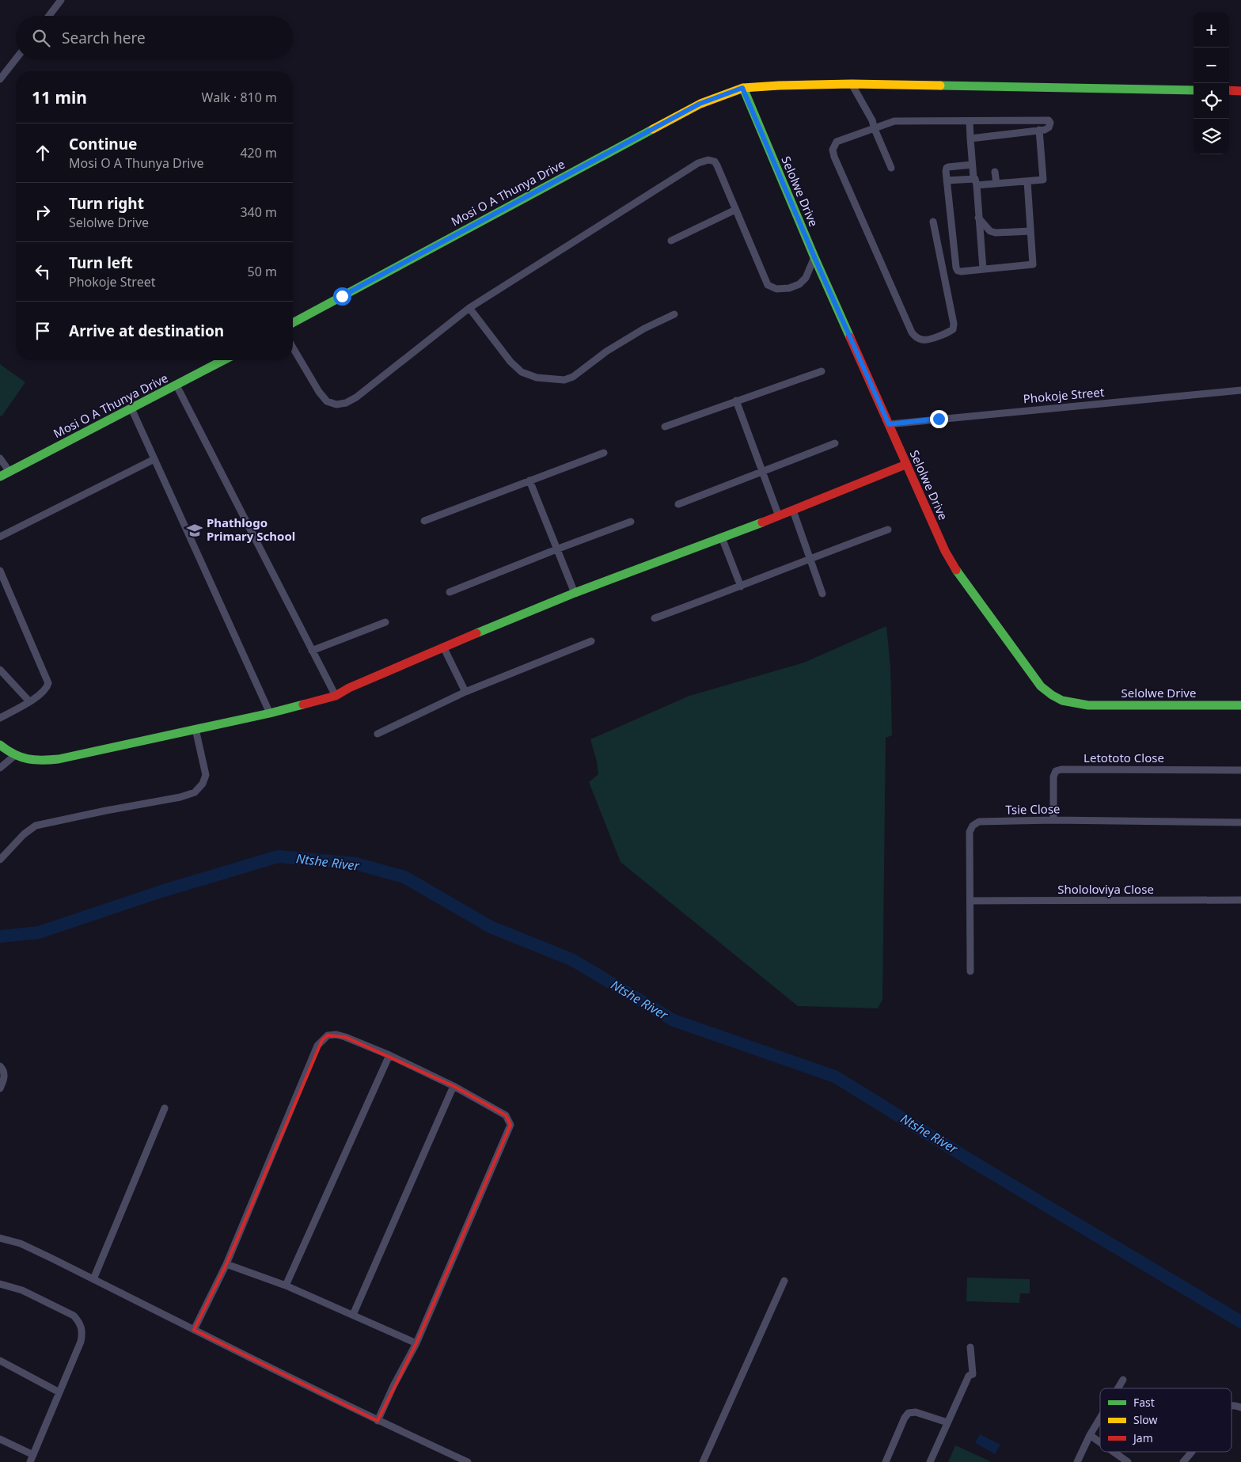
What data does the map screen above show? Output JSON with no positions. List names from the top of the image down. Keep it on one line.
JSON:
{"streets":{"street":["Selolwe Drive","Mosi O A Thunya Drive","Phokoje Street","Letototo Close","Tsie Close","Shololoviya Close"]},"crossings":[["Selolwe Drive","Mosi O A Thunya Drive"],["Selolwe Drive","Phokoje Street"],["Letototo Close","Tsie Close"],["Tsie Close","Shololoviya Close"]],"water":["Ntshe River"],"places":{"school or university":["Phathlogo Primary School"]},"legend":["Fast","Slow","Jam"],"page":{"map_buttons":["+","−"],"search":"Search here","heading":["11 min","Walk · 810 m"],"list":[["Continue","Mosi O A Thunya Drive","420 m"],["Turn right","Selolwe Drive","340 m"],["Turn left","Phokoje Street","50 m"],"Arrive at destination"]}}
